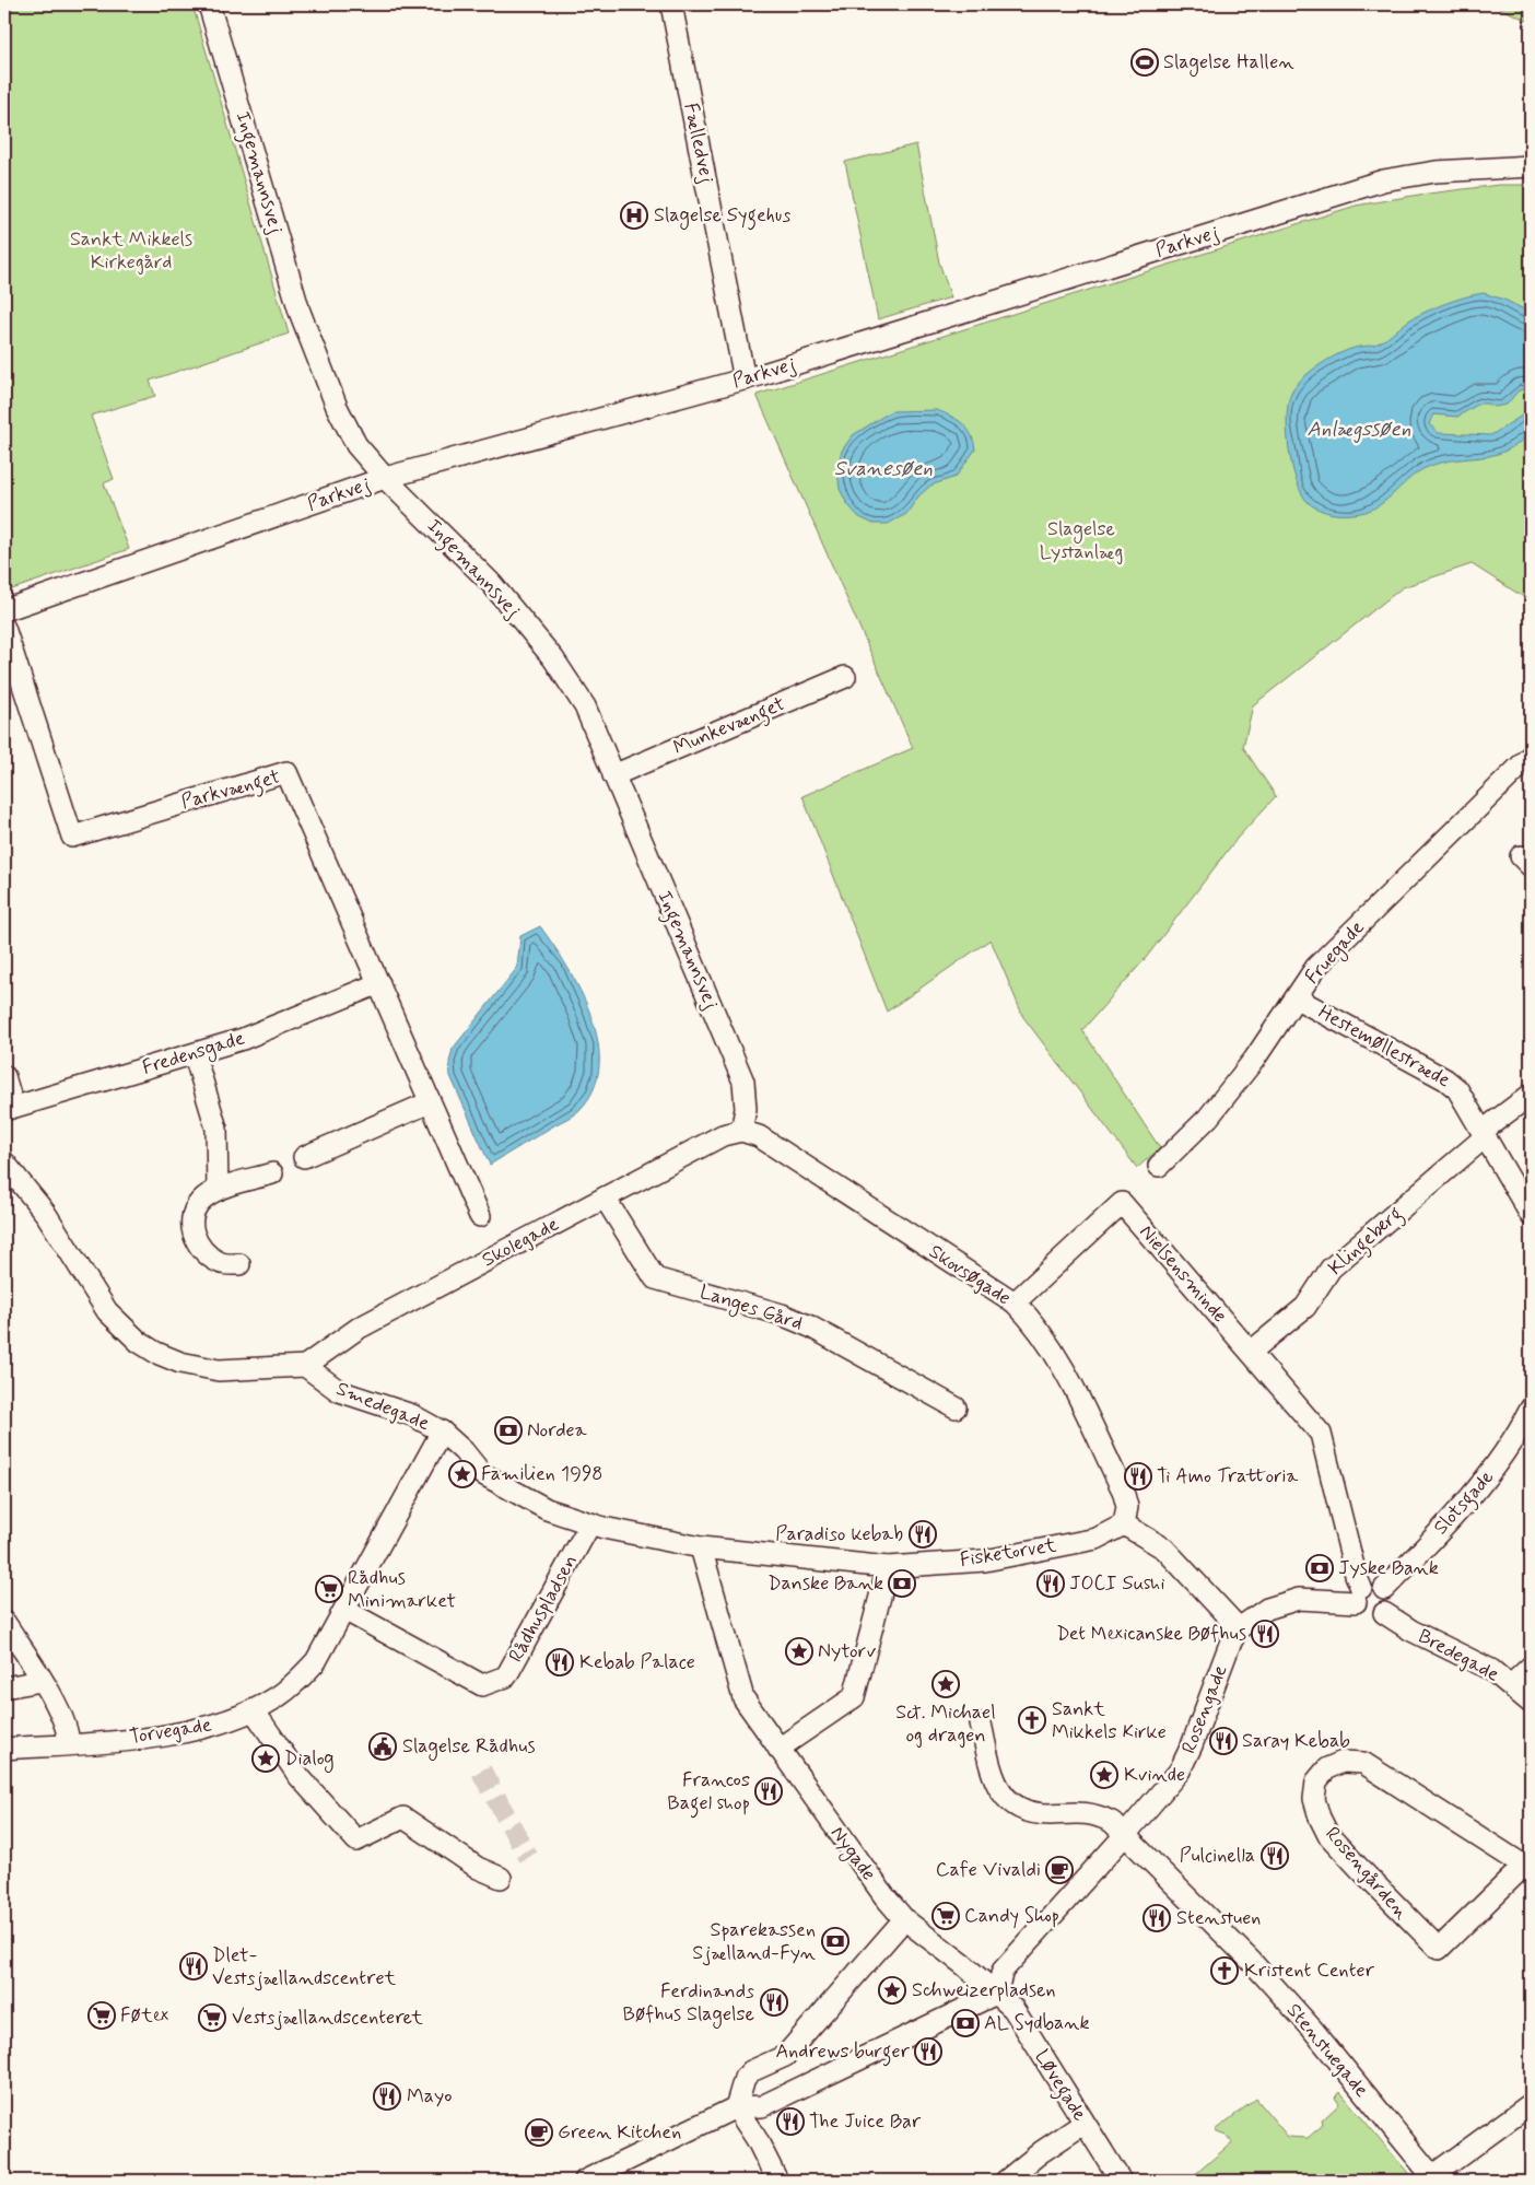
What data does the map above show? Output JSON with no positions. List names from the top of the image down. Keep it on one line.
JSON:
{"streets":{"street":["Fælledvej","Ingemannsvej","Parkvej","Munkevænget","Parkvænget","Fruegade","Hestemøllestræde","Fredensgade","Klingeberg","Skolegade","Nielsensminde","Skovsøgade","Langes Gård","Smedegade","Slotsgade","Fisketorvet","Rådhuspladsen","Bredegade","Rosengade","Torvegade","Nygade","Rosengården","Stenstuegade","Løvegade"]},"crossings":[["Fælledvej","Parkvej"],["Ingemannsvej","Parkvej"],["Ingemannsvej","Munkevænget"],["Ingemannsvej","Skolegade"],["Ingemannsvej","Skovsøgade"],["Parkvænget","Fredensgade"],["Fruegade","Hestemøllestræde"],["Hestemøllestræde","Klingeberg"],["Klingeberg","Nielsensminde"],["Skolegade","Skovsøgade"],["Skolegade","Langes Gård"],["Skolegade","Smedegade"],["Nielsensminde","Skovsøgade"],["Skovsøgade","Fisketorvet"],["Smedegade","Rådhuspladsen"],["Slotsgade","Bredegade"],["Rådhuspladsen","Torvegade"],["Rosengade","Stenstuegade"],["Rosengade","Løvegade"]],"water":["Anlægssøen","Svanesøen"],"parks":["Sankt Mikkels Kirkegård","Slagelse Lystanlæg"],"places":{"sports":["Slagelse Hallen"],"hospital":["Slagelse Sygehus"],"bank":["Nordea","Jyske Bank","Danske Bank","Sparekassen Sjælland-Fyn","AL Sydbank"],"place":["Familien 1998","Nytorv","Sct. Michael og dragen","Dialog","Kvinde","Schweizerpladsen"],"restaurant":["Ti Amo Trattoria","Paradiso kebab","JOCI Sushi","Det Mexicanske Bøfhus","Kebab Palace","Saray Kebab","Francos Bagel shop","Pulcinella","Stenstuen","Dlet- Vestsjællandscentret","Ferdinands Bøfhus Slagelse","Andrews burger","Mayo","The Juice Bar"],"supermarket":["Rådhus Minimarket","Candy Shop","Føtex","Vestsjællandscenteret"],"church":["Sankt Mikkels Kirke","Kristent Center"],"public building":["Slagelse Rådhus"],"cafe":["Cafe Vivaldi","Green Kitchen"]}}
